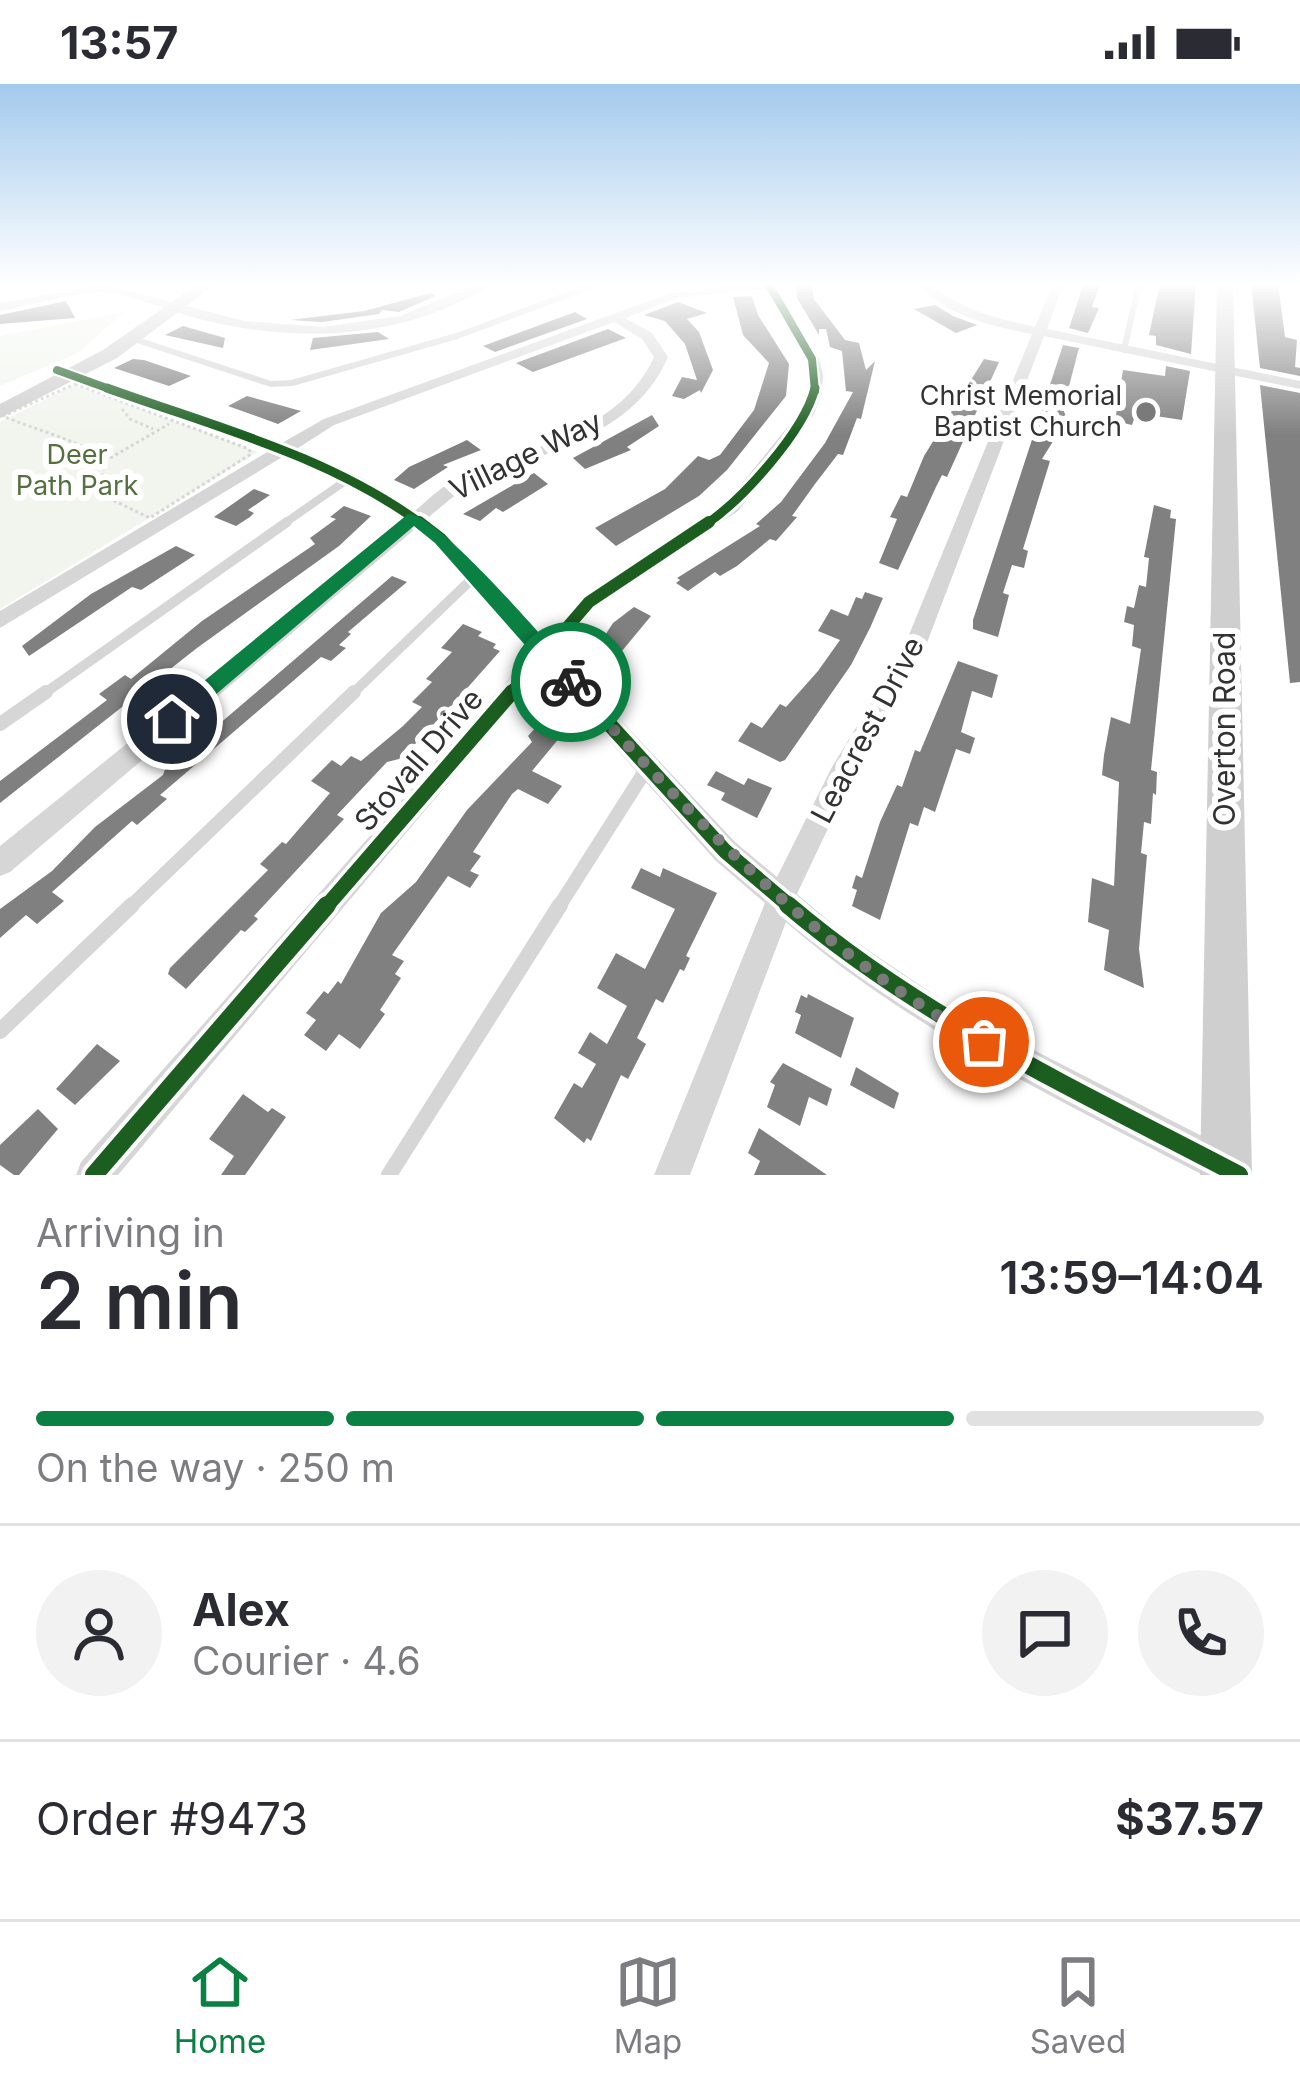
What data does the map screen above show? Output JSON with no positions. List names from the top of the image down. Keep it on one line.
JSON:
{"streets":{"street":["Village Way","Overton Road","Leacrest Drive","Stovall Drive"]},"parks":["Deer Path Park"],"places":["Christ Memorial Baptist Church"],"page":{"status":"13:57","heading":["2 min","Arriving in","13:59–14:04"],"panel":["Alex","Courier · 4.6","Order #9473","$37.57"],"bar":"On the way · 250 m","tabs":["Home","Map","Saved"]}}
